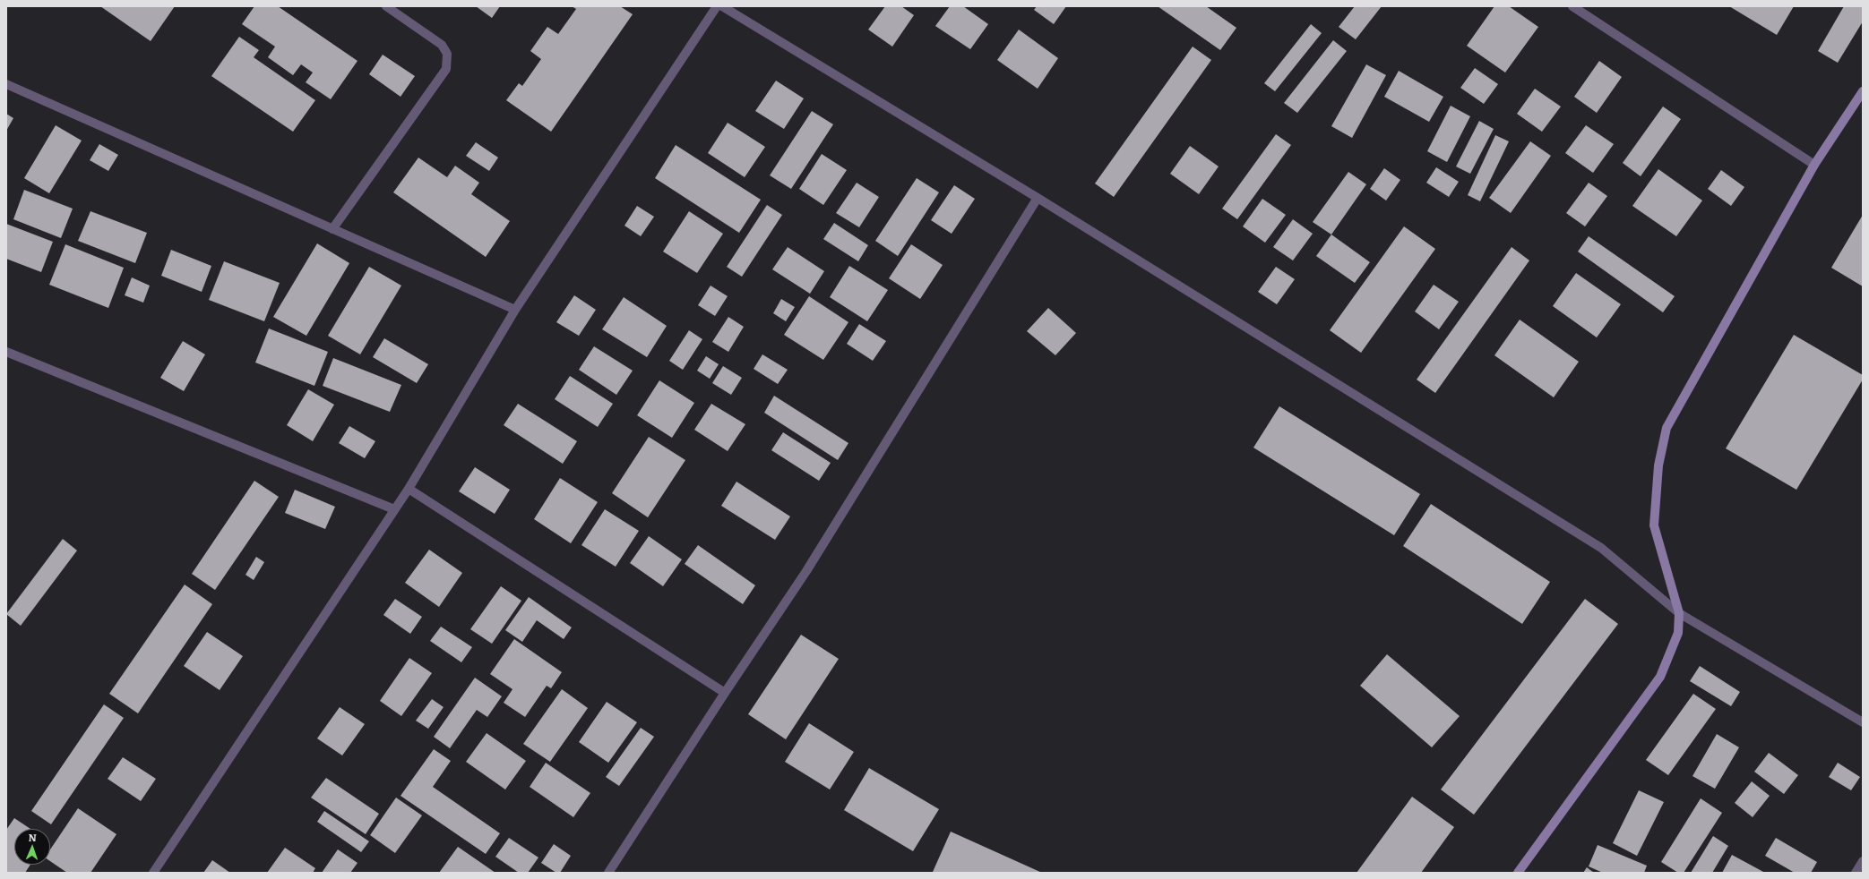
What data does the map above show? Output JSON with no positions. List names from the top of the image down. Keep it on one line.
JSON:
{"north":"top"}
